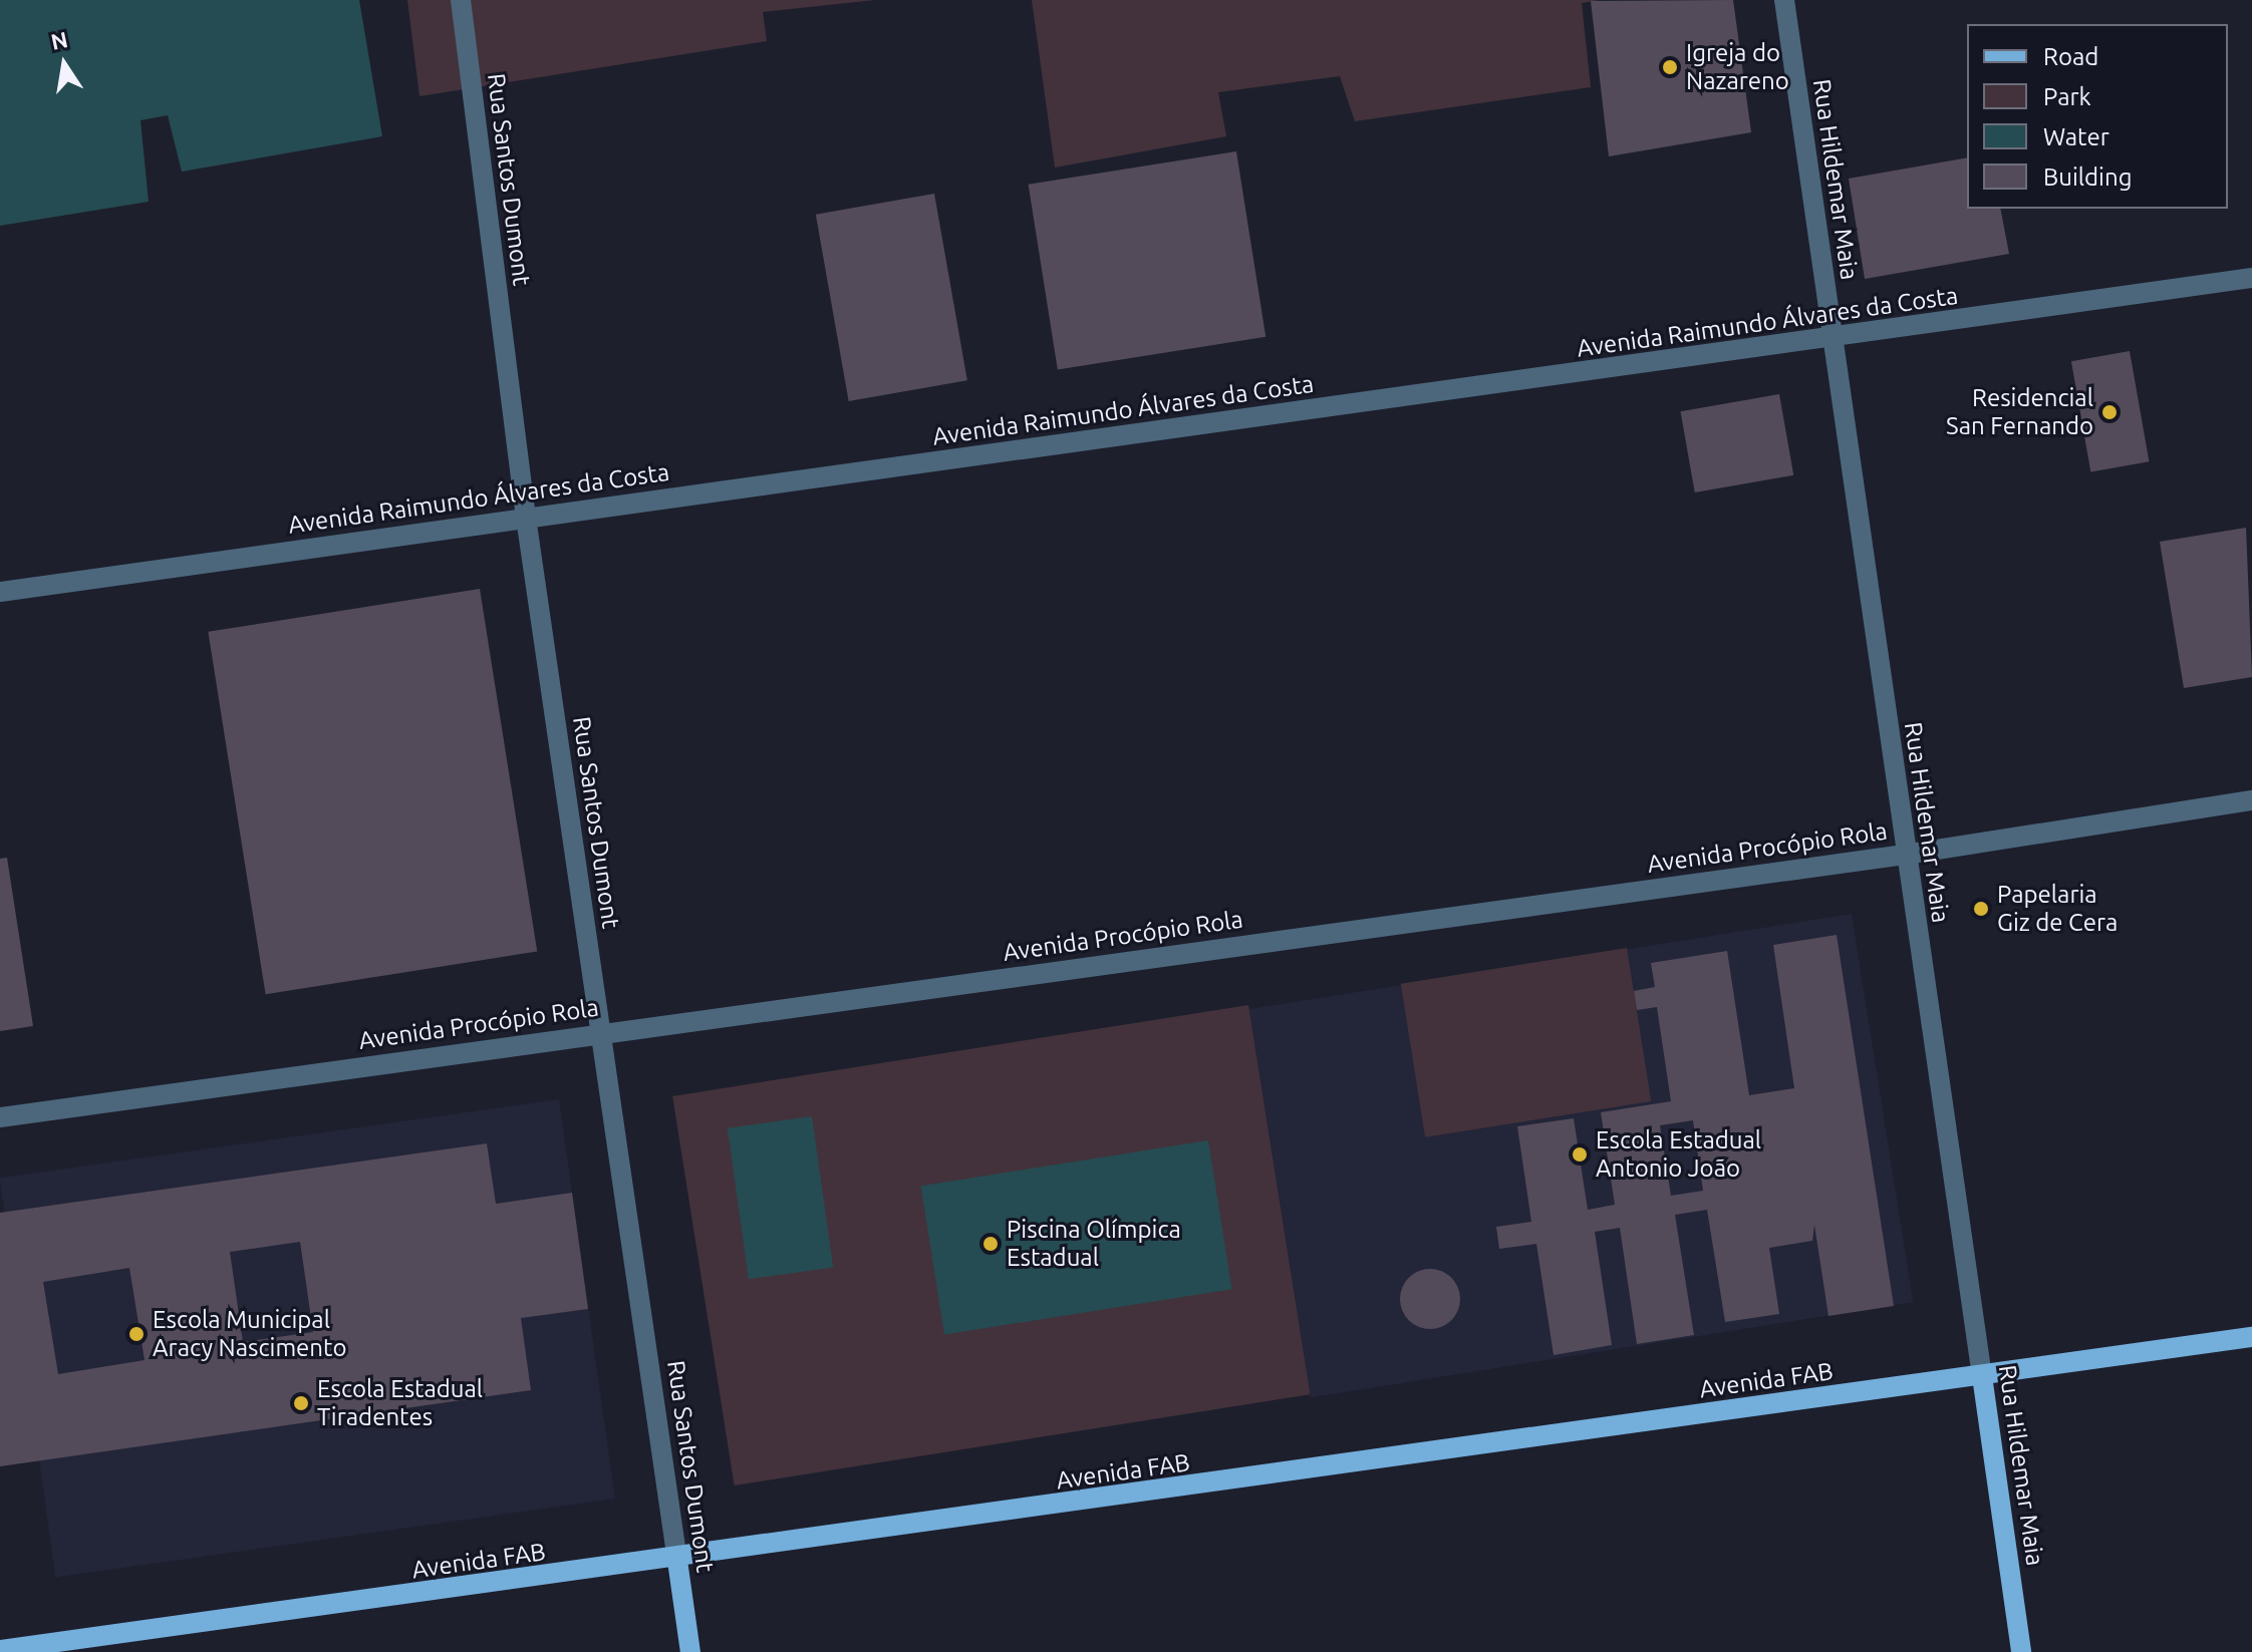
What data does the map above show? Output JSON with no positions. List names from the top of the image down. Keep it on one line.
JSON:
{"streets":{"main road":["Rua Santos Dumont","Rua Hildemar Maia","Avenida FAB"],"street":["Avenida Raimundo Álvares da Costa","Avenida Procópio Rola"]},"crossings":[["Rua Santos Dumont","Avenida Raimundo Álvares da Costa"],["Rua Santos Dumont","Avenida Procópio Rola"],["Rua Santos Dumont","Avenida FAB"],["Rua Hildemar Maia","Avenida Raimundo Álvares da Costa"],["Rua Hildemar Maia","Avenida Procópio Rola"],["Rua Hildemar Maia","Avenida FAB"]],"places":["Igreja do Nazareno","Residencial San Fernando","Papelaria Giz de Cera","Escola Estadual Antonio João","Piscina Olímpica Estadual","Escola Municipal Aracy Nascimento","Escola Estadual Tiradentes"],"legend":["Road","Park","Water","Building"],"north":"top"}
